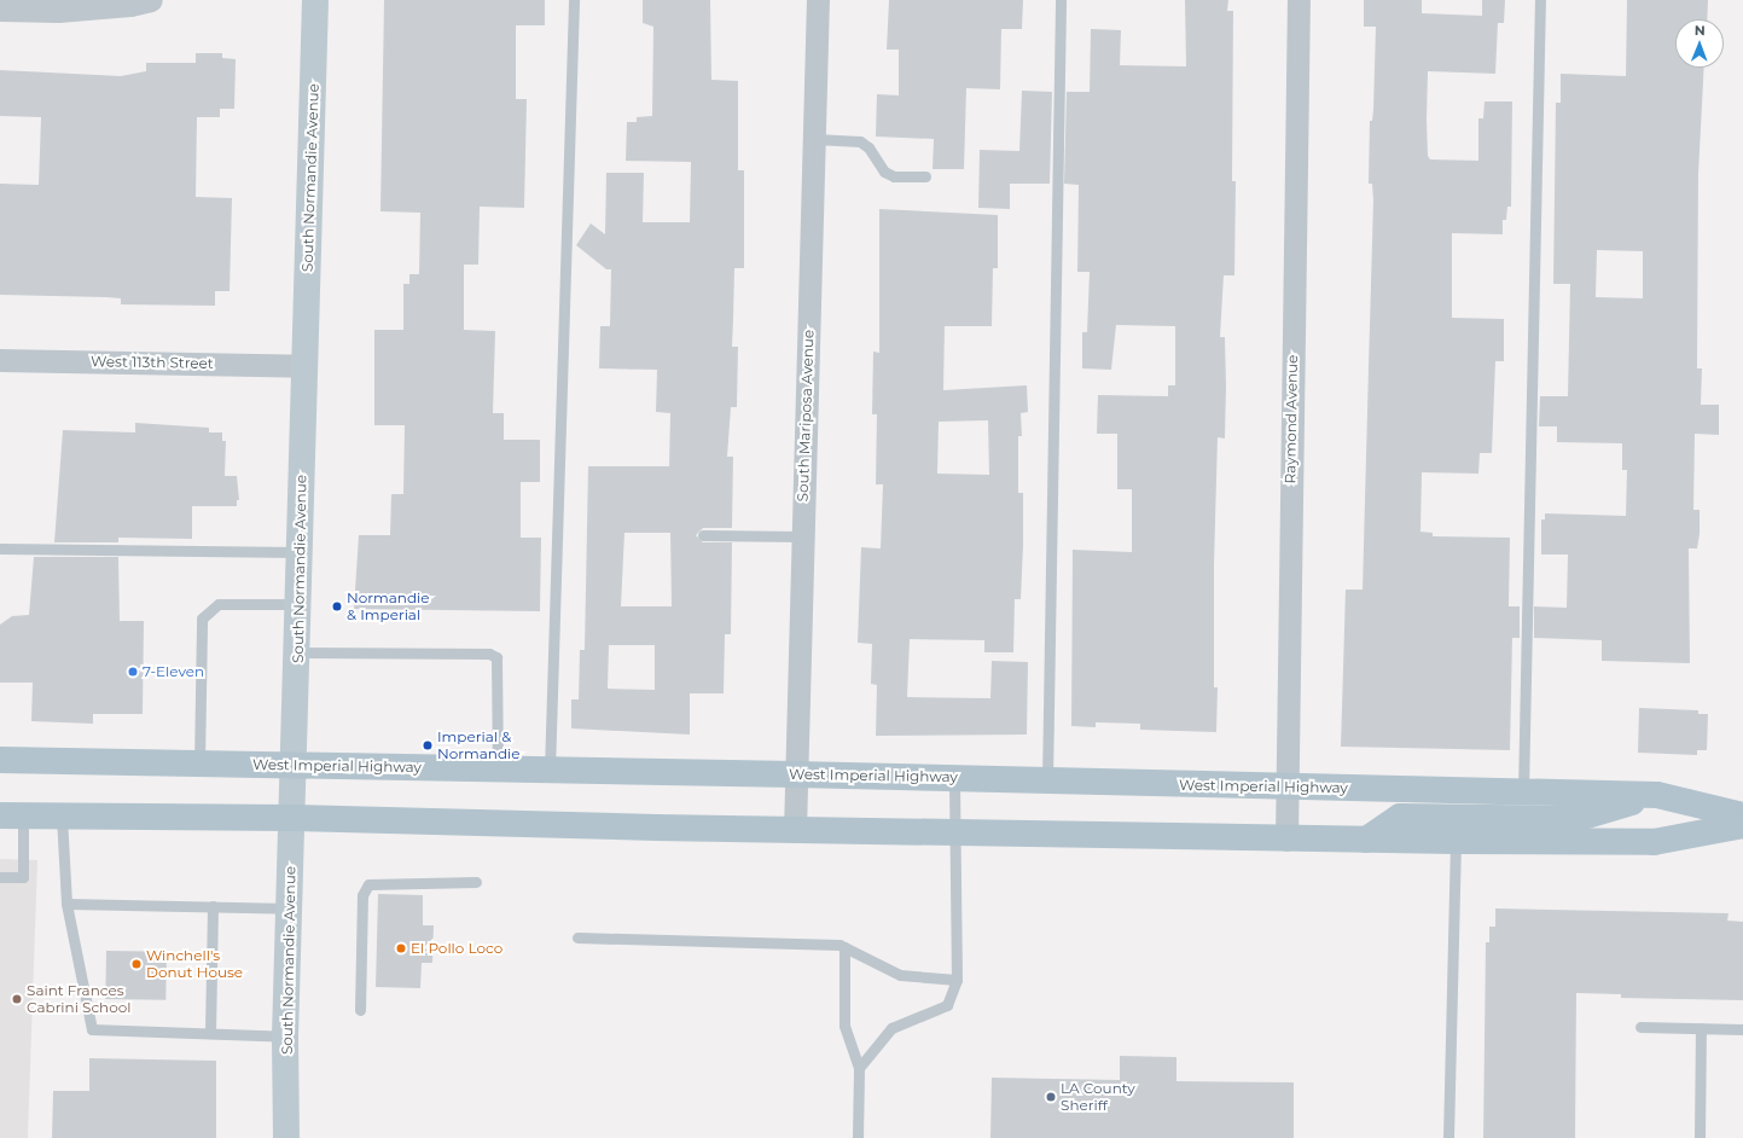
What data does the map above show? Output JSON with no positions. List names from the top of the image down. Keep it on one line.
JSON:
{"streets":{"main road":["South Normandie Avenue","West Imperial Highway"],"street":["West 113th Street","South Mariposa Avenue","Raymond Avenue"]},"crossings":[["South Normandie Avenue","West 113th Street"],["South Normandie Avenue","West Imperial Highway"],["South Mariposa Avenue","West Imperial Highway"],["Raymond Avenue","West Imperial Highway"]],"places":["Normandie & Imperial","7-Eleven","Imperial & Normandie","El Pollo Loco","Winchell's Donut House","Saint Frances Cabrini School","LA County Sheriff"],"north":"top"}
